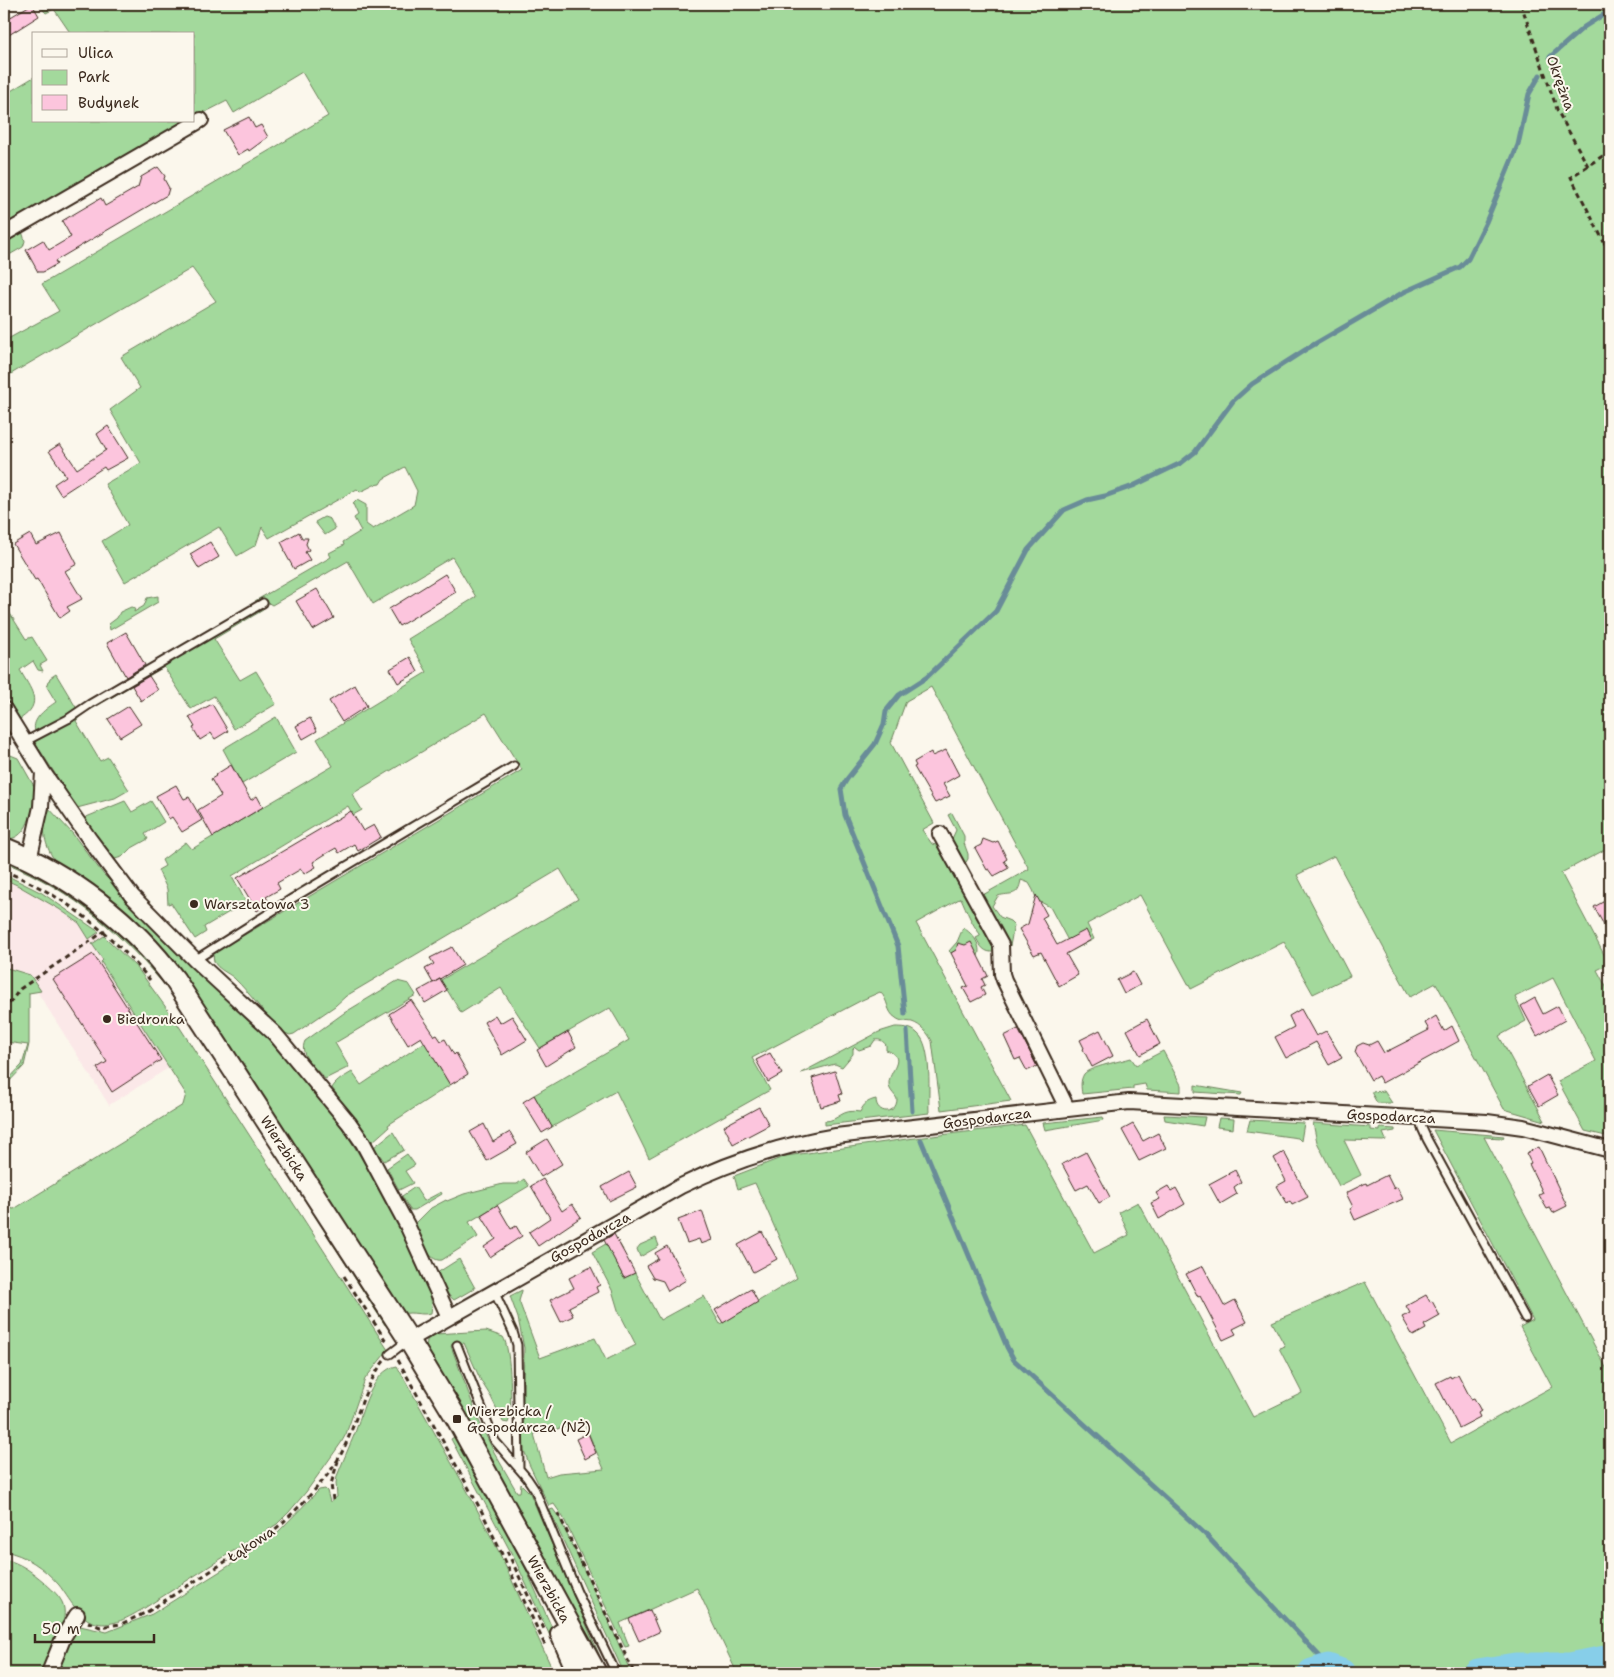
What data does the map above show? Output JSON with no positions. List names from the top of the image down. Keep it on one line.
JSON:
{"streets":{"street":["Gospodarcza","Wierzbicka"],"path":["Okrężna","Łąkowa"]},"crossings":[["Gospodarcza","Wierzbicka"],["Gospodarcza","Łąkowa"],["Wierzbicka","Łąkowa"]],"places":{"other":["Warsztatowa 3","Biedronka"],"transit":["Wierzbicka / Gospodarcza (NŻ)"]},"legend":["Ulica","Park","Budynek"],"scale_bar":"50 m"}
